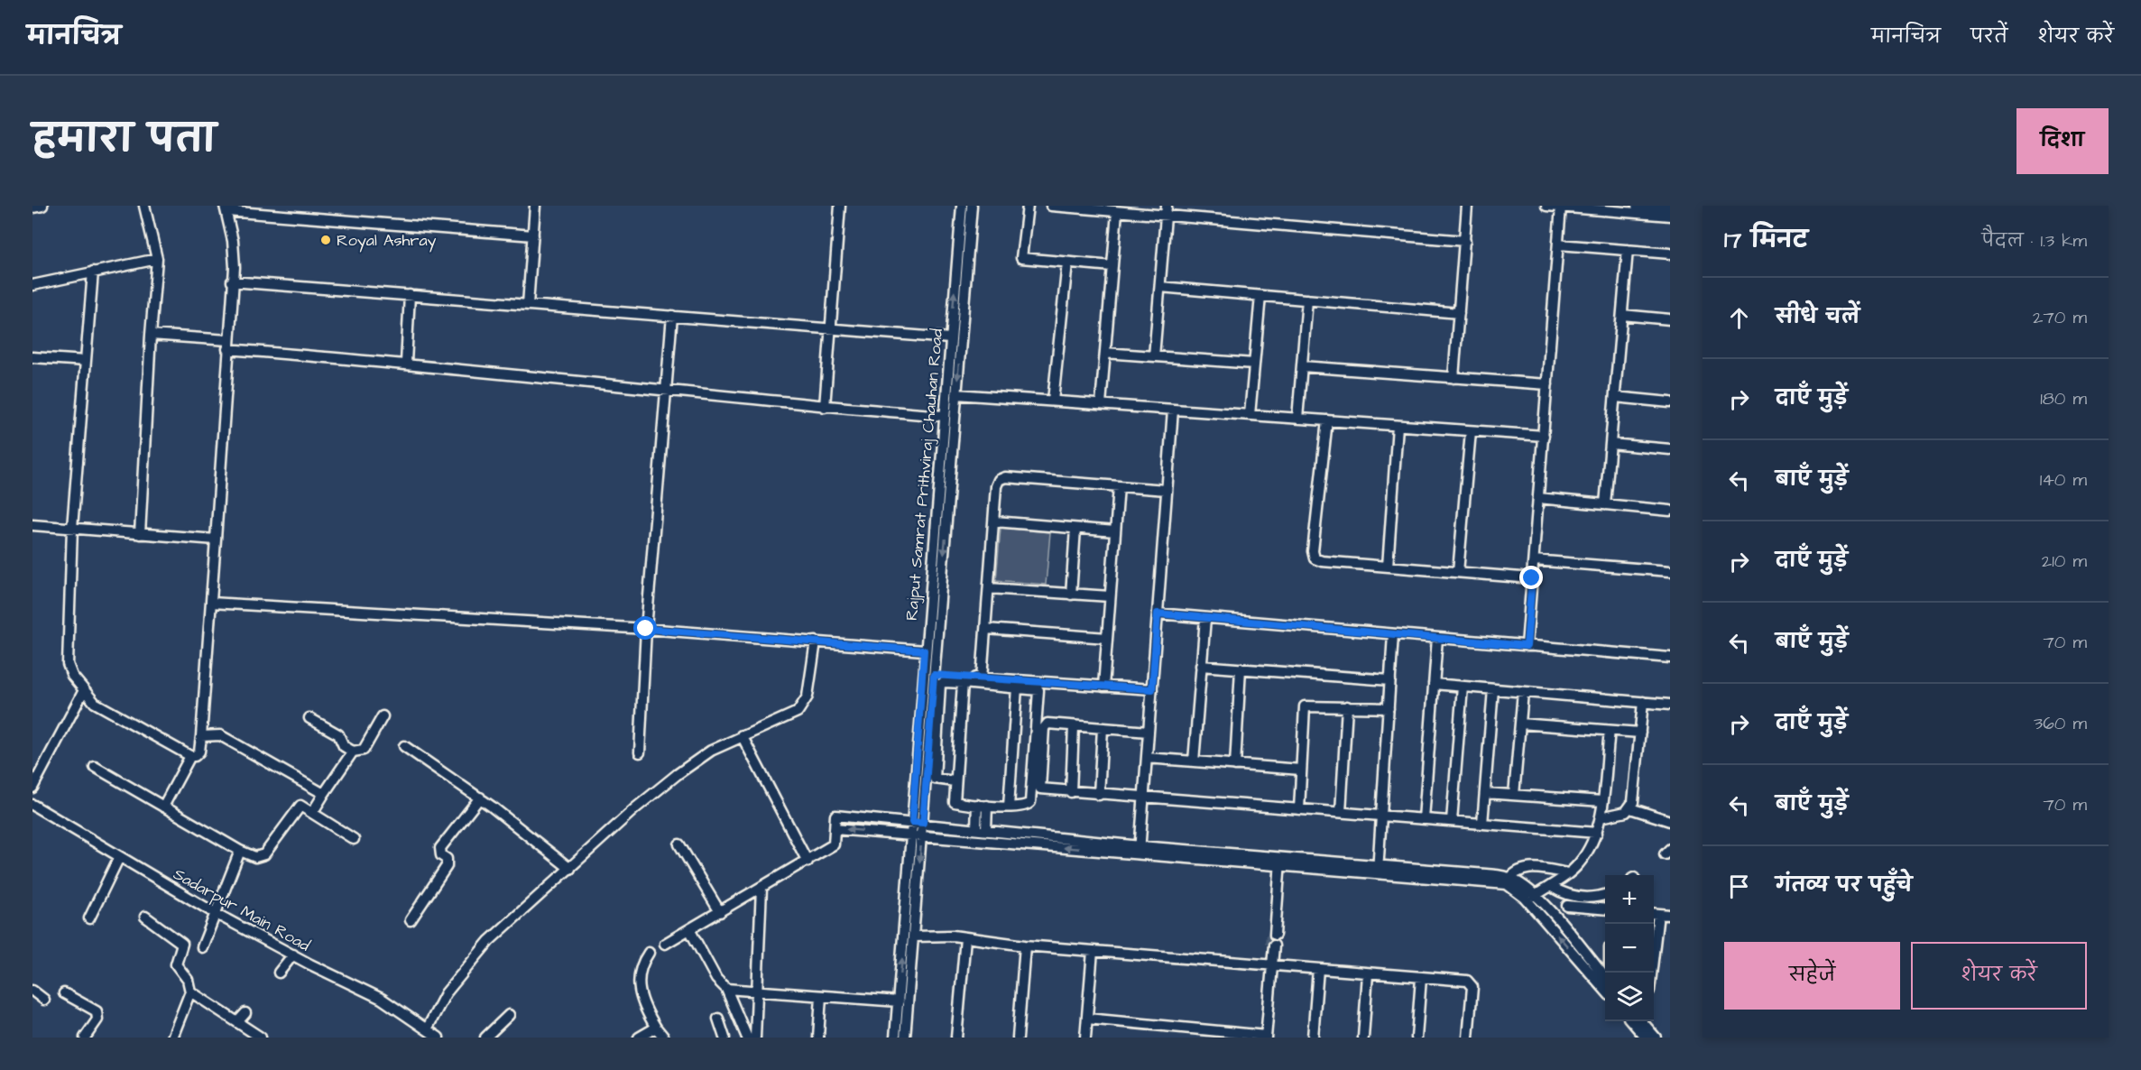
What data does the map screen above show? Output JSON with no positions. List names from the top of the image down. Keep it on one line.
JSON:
{"streets":{"street":["Rajput Samrat Prithviraj Chauhan Road","Sadarpur Main Road"]},"places":["Royal Ashray"],"page":{"header":"मानचित्र","nav":["मानचित्र","परतें","शेयर करें"],"title":"हमारा पता","buttons":["दिशा",["सहेजें","शेयर करें"]],"heading":["17 मिनट","पैदल · 1.3 km"],"list":[["सीधे चलें","270 m"],["दाएँ मुड़ें","180 m"],["बाएँ मुड़ें","140 m"],["दाएँ मुड़ें","210 m"],["बाएँ मुड़ें","70 m"],["दाएँ मुड़ें","360 m"],["बाएँ मुड़ें","70 m"],"गंतव्य पर पहुँचे"],"map_buttons":["+","−"]}}
